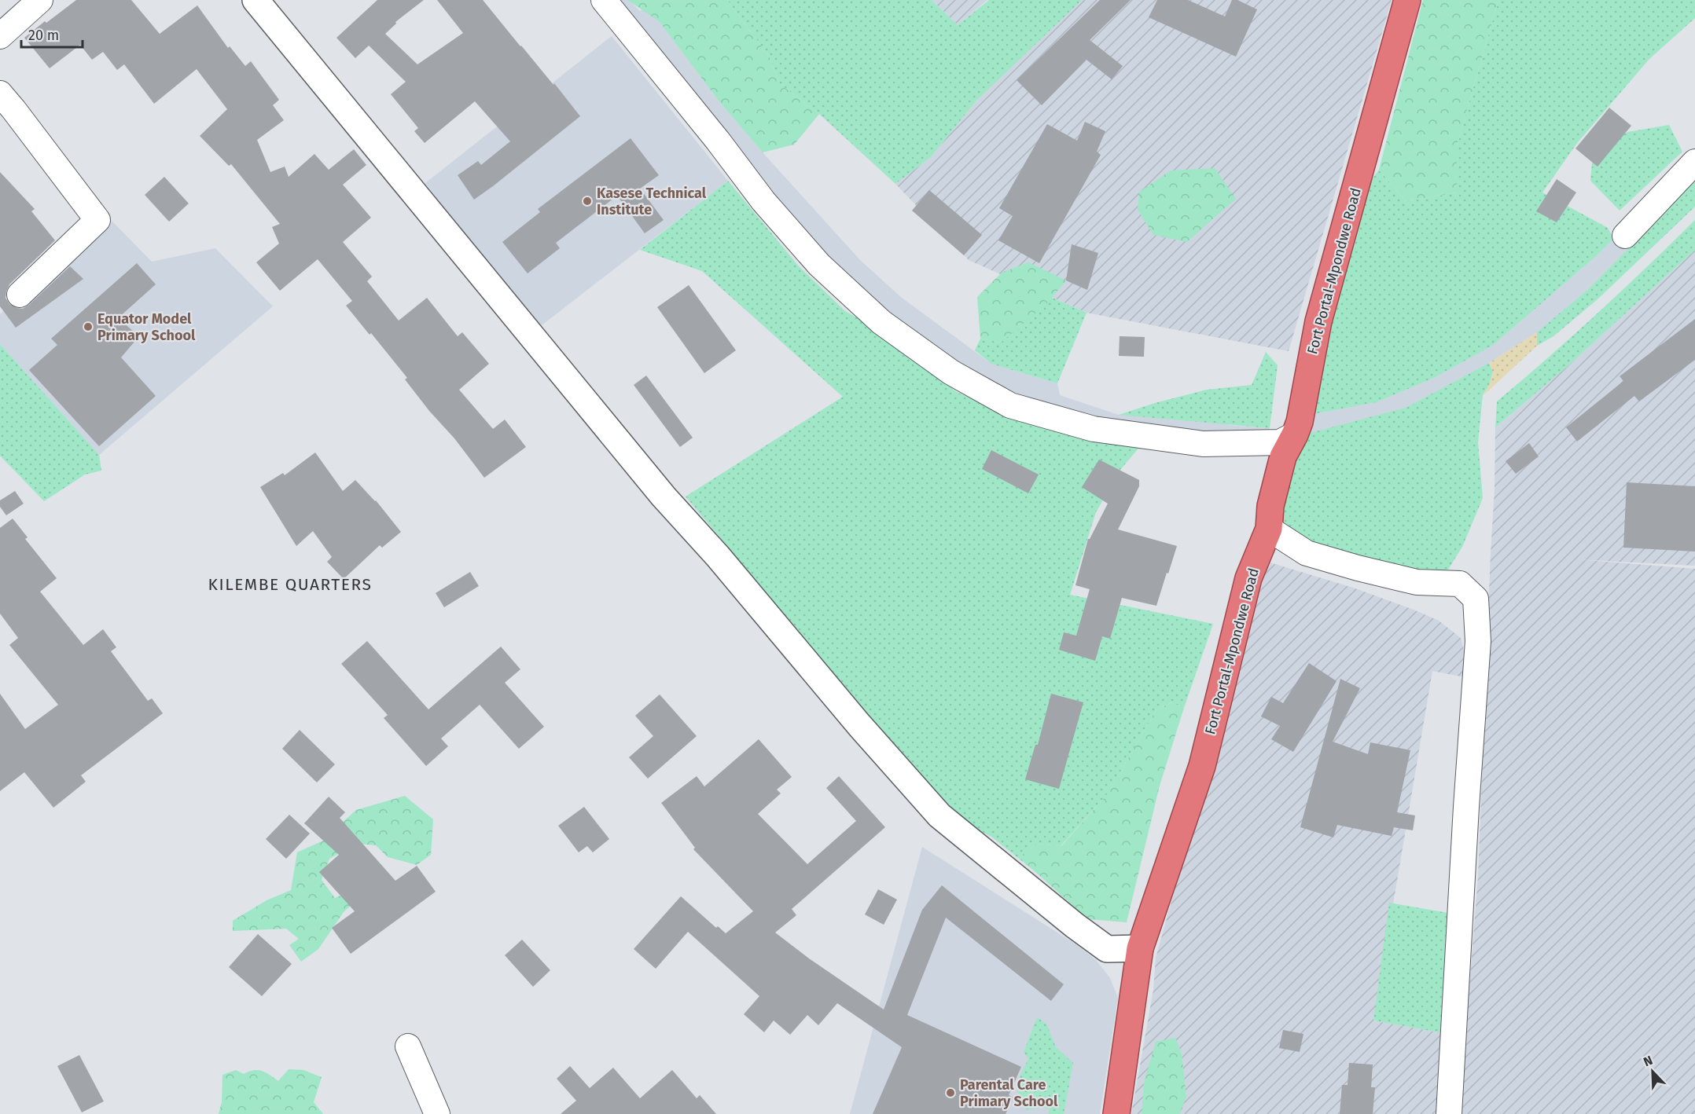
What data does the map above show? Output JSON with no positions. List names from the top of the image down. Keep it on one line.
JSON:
{"streets":{"highway":["Fort Portal-Mpondwe Road"]},"districts":["KILEMBE QUARTERS"],"places":["Kasese Technical Institute","Equator Model Primary School","Parental Care Primary School"],"scale_bar":"20 m","north":"top left"}
